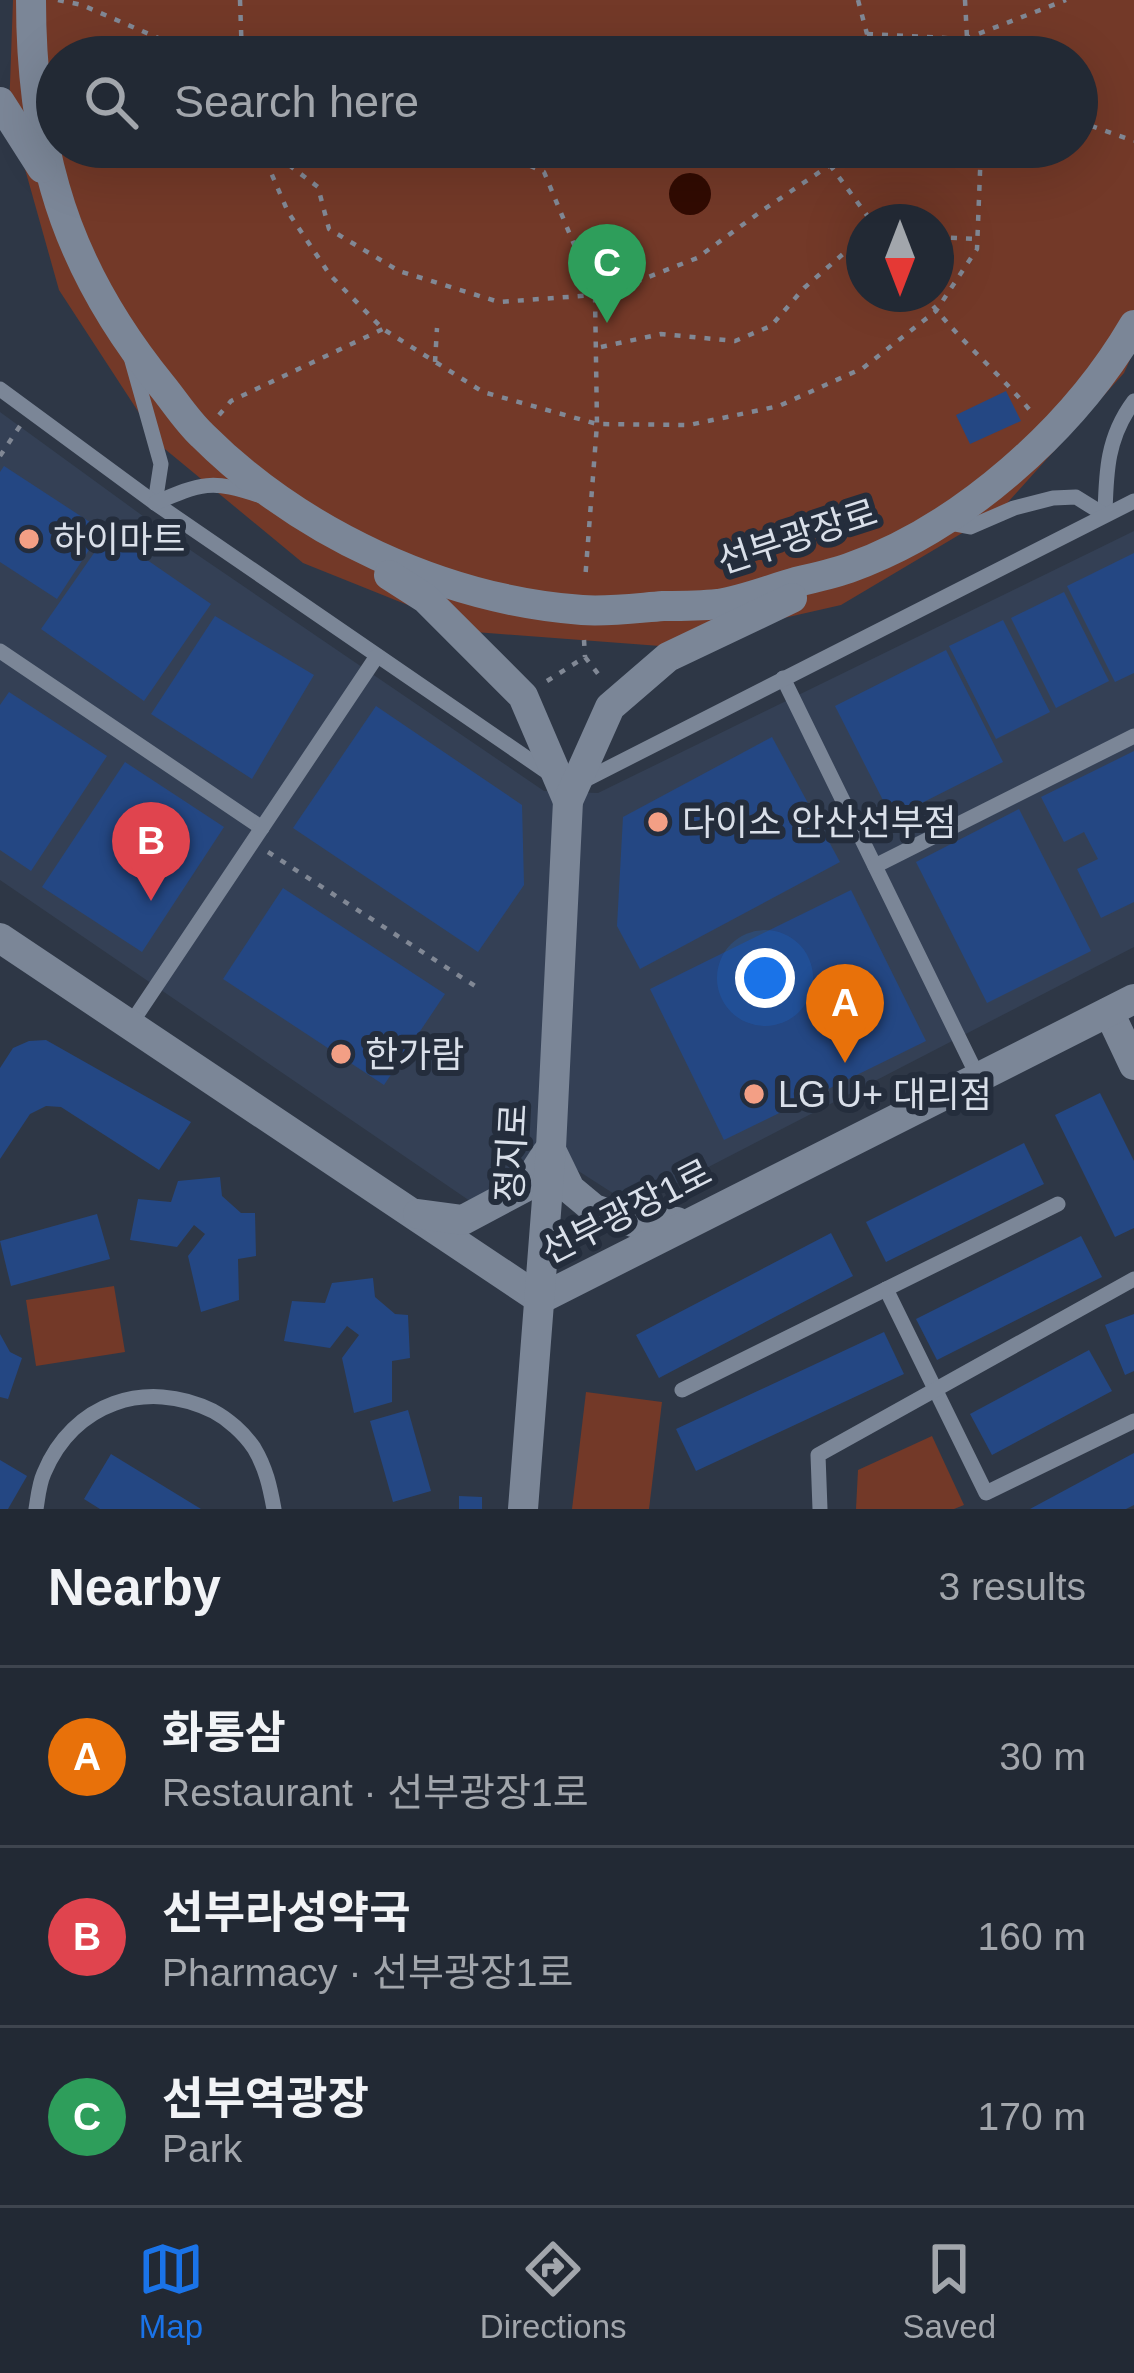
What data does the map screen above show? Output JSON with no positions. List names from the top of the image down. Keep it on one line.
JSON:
{"streets":{"street":["선부광장로","정지로","선부광장1로"]},"crossings":[["정지로","선부광장1로"]],"places":["하이마트","다이소 안산선부점","한가람","LG U+ 대리점"],"north":"bottom","page":{"search":"Search here","pins":["C","B","A"],"heading":["Nearby","3 results"],"list":[{"mark":"A","name":"화통삼","note":"Restaurant · 선부광장1로","value":"30 m"},{"mark":"B","name":"선부라성약국","note":"Pharmacy · 선부광장1로","value":"160 m"},{"mark":"C","name":"선부역광장","note":"Park","value":"170 m"}],"nav":["Map","Directions","Saved"]}}
